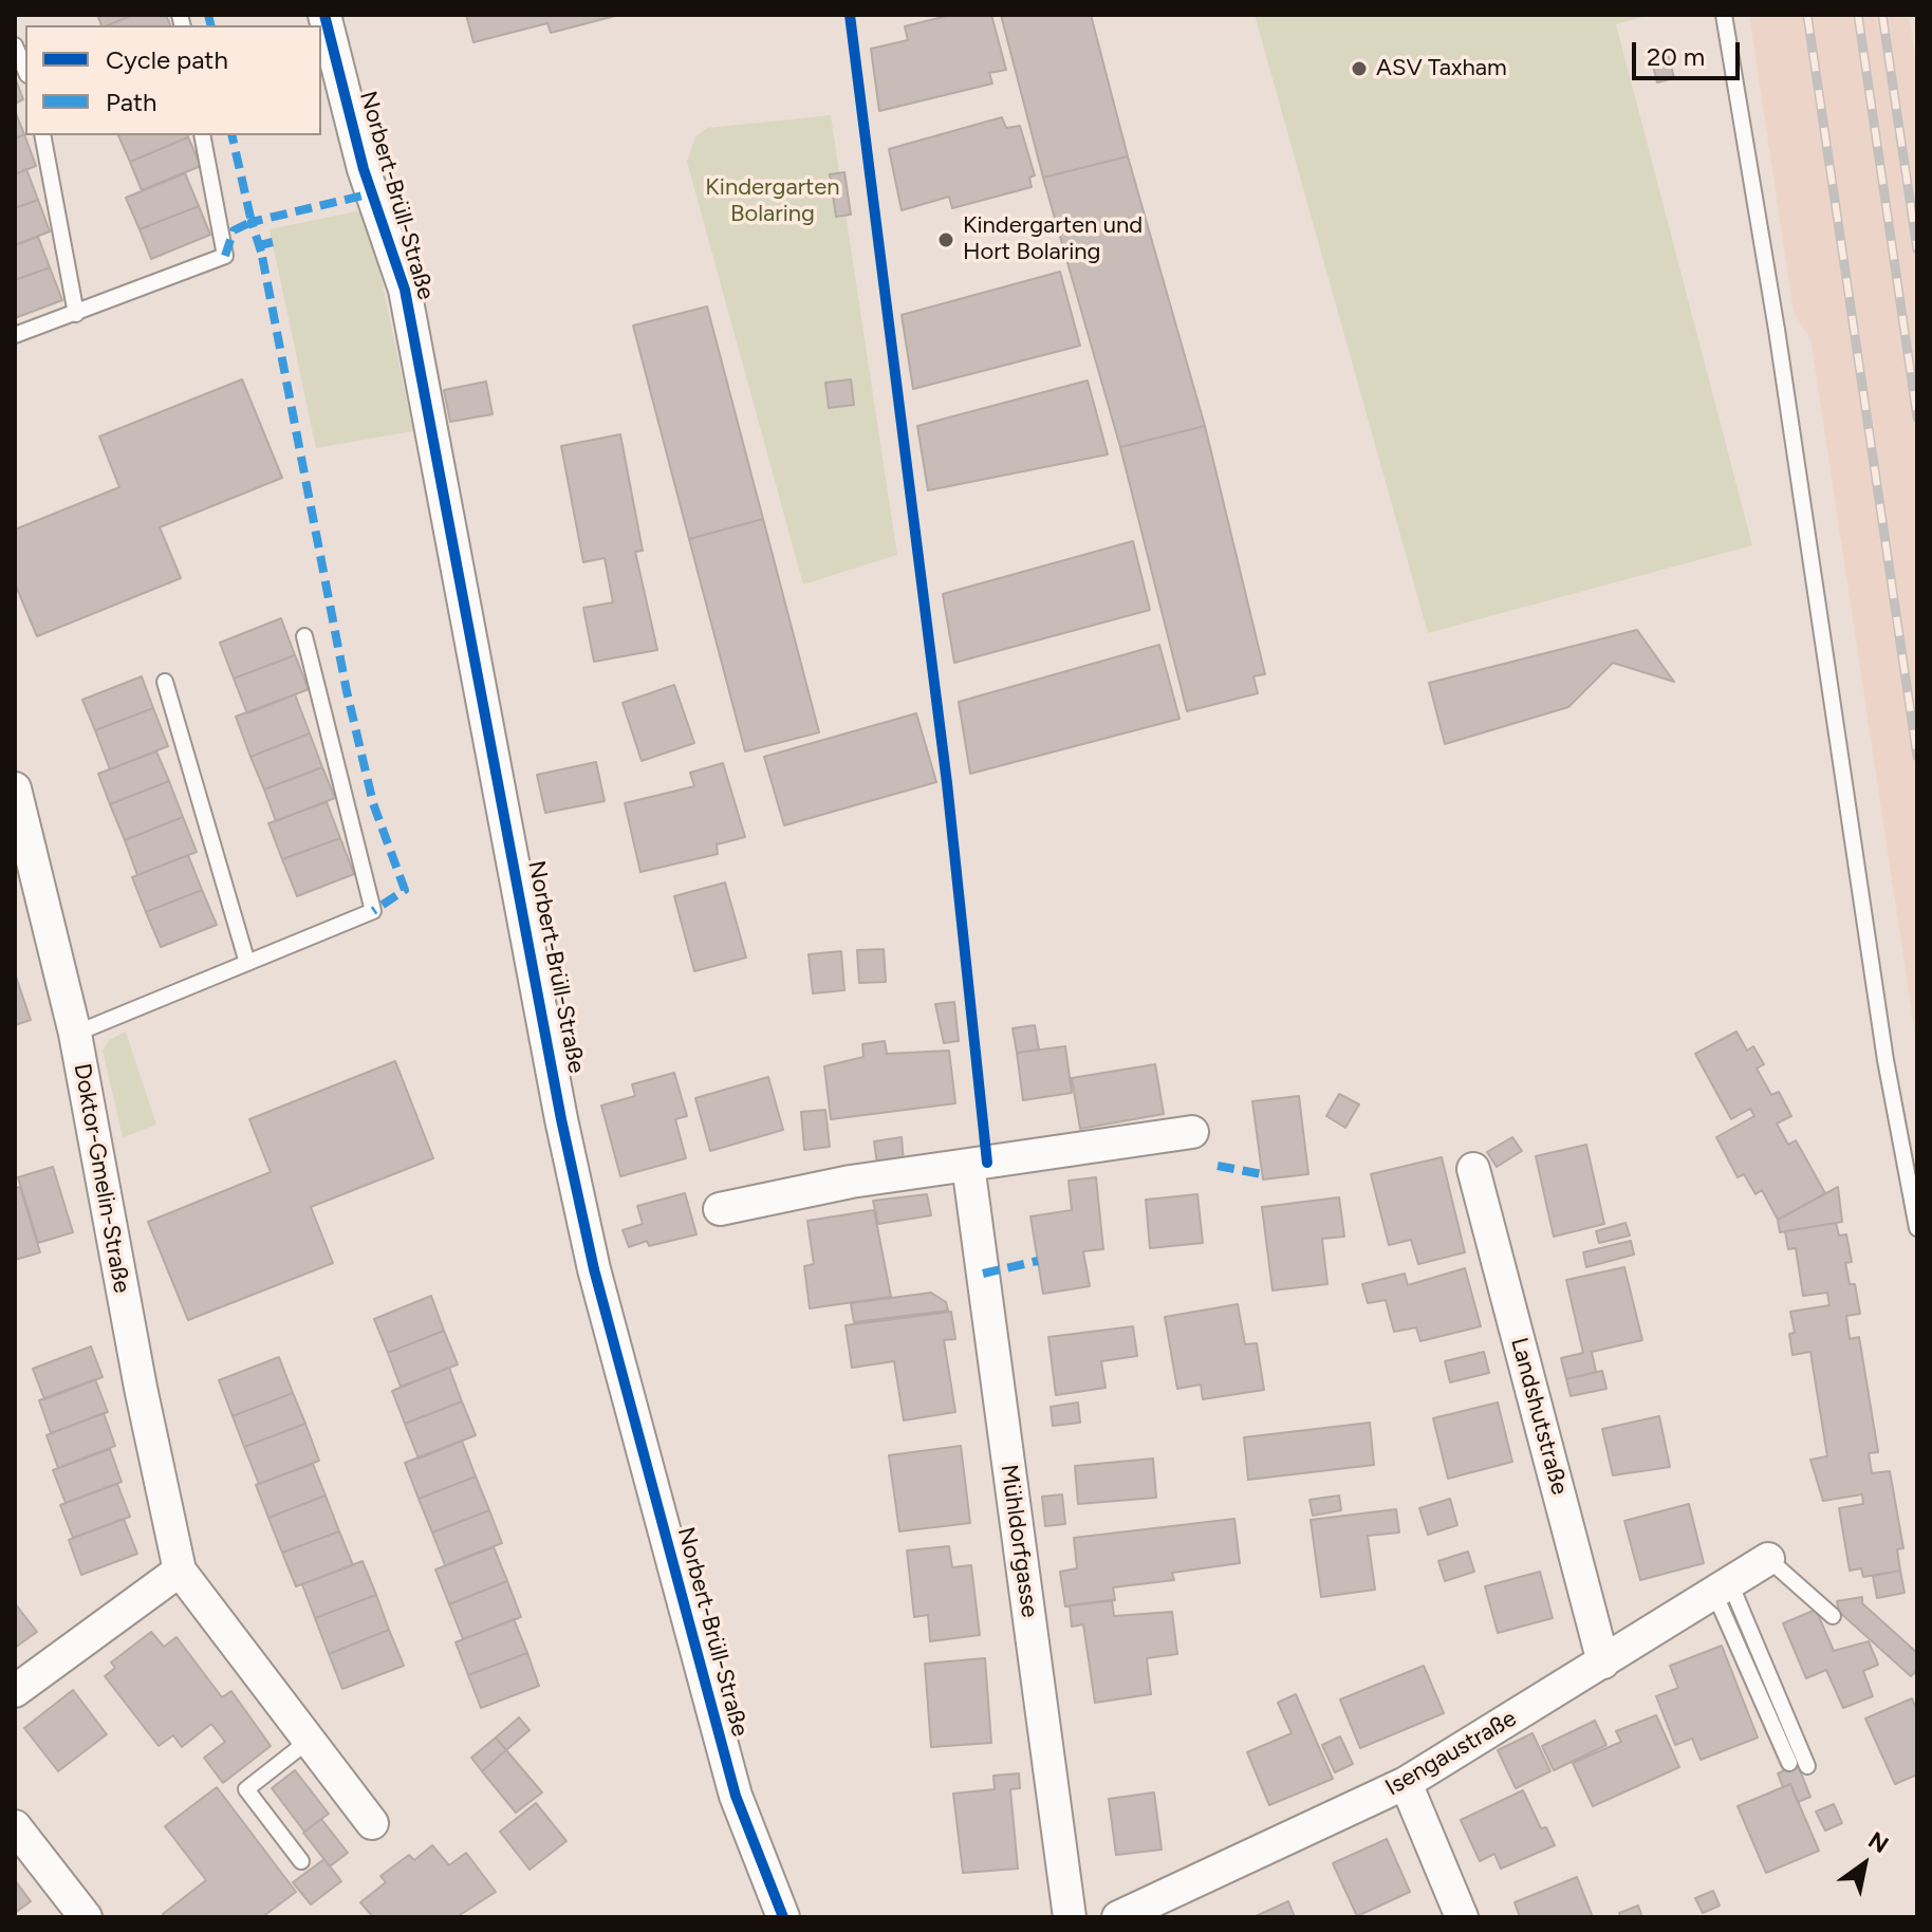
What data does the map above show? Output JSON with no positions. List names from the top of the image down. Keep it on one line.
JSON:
{"streets":{"street":["Norbert-Brüll-Straße","Doktor-Gmelin-Straße","Landshutstraße","Mühldorfgasse","Isengaustraße"]},"crossings":[["Landshutstraße","Isengaustraße"]],"parks":["Kindergarten Bolaring"],"places":["ASV Taxham","Kindergarten und Hort Bolaring"],"legend":["Cycle path","Path"],"scale_bar":"20 m","north":"top right"}
